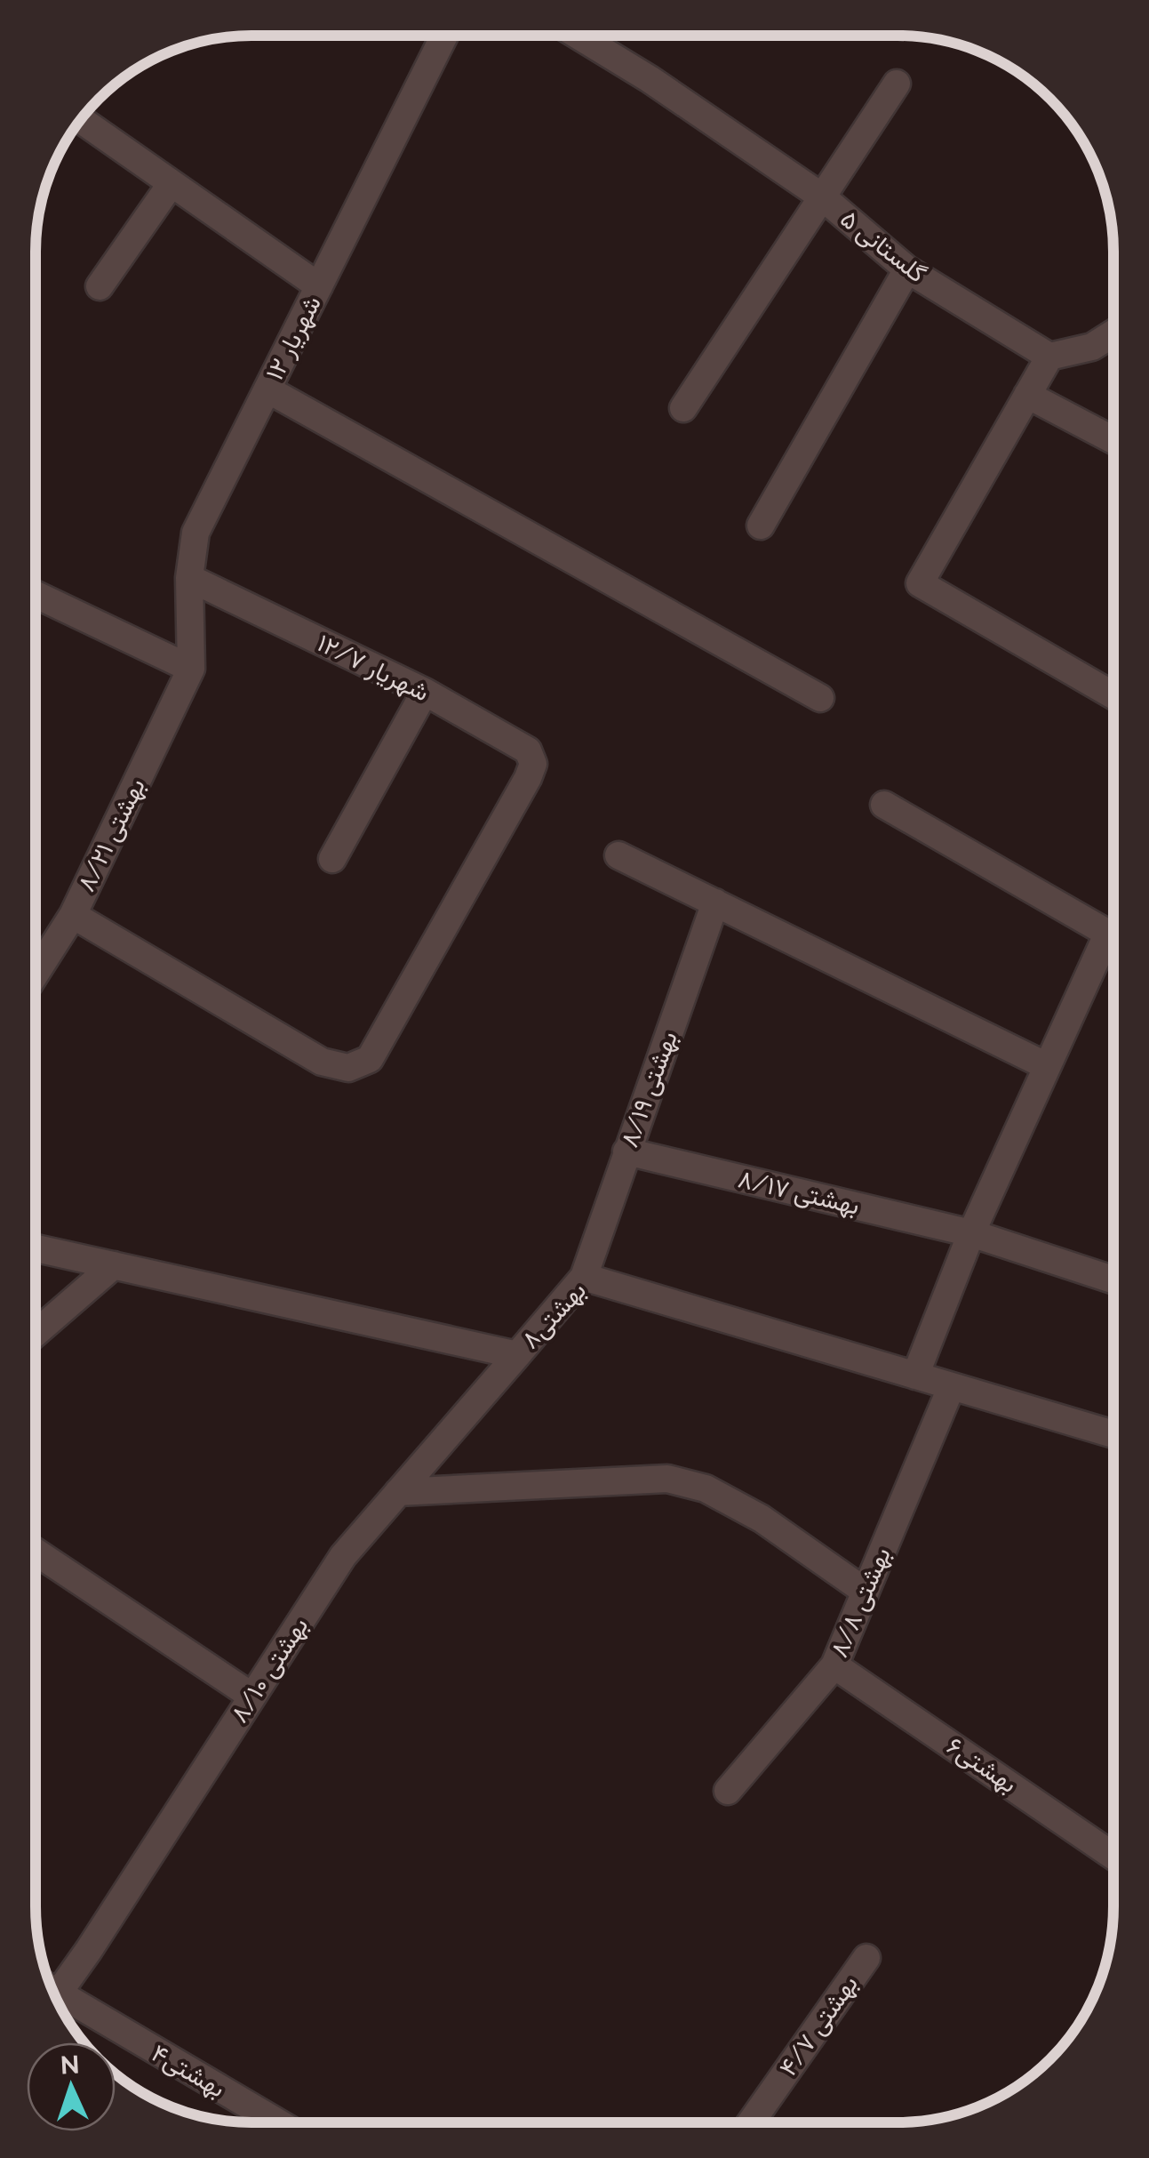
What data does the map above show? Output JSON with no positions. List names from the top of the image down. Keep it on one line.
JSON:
{"streets":{"street":["گلستانی ۵","شهریار ۱۲","شهریار ۱۲/۷","بهشتی ۸/۲۱","بهشتی ۸/۱۹","بهشتی ۸/۱۷","بهشتی۸","بهشتی ۸/۸","بهشتی ۸/۱۰","بهشتی۶","بهشتی ۴/۷","بهشتی۴"]},"crossings":[["شهریار ۱۲","شهریار ۱۲/۷"],["شهریار ۱۲","بهشتی ۸/۲۱"],["شهریار ۱۲/۷","بهشتی ۸/۲۱"],["بهشتی ۸/۱۹","بهشتی ۸/۱۷"],["بهشتی ۸/۱۹","بهشتی۸"],["بهشتی۸","بهشتی ۸/۸"],["بهشتی۸","بهشتی ۸/۱۰"],["بهشتی ۸/۸","بهشتی۶"]],"north":"top"}
